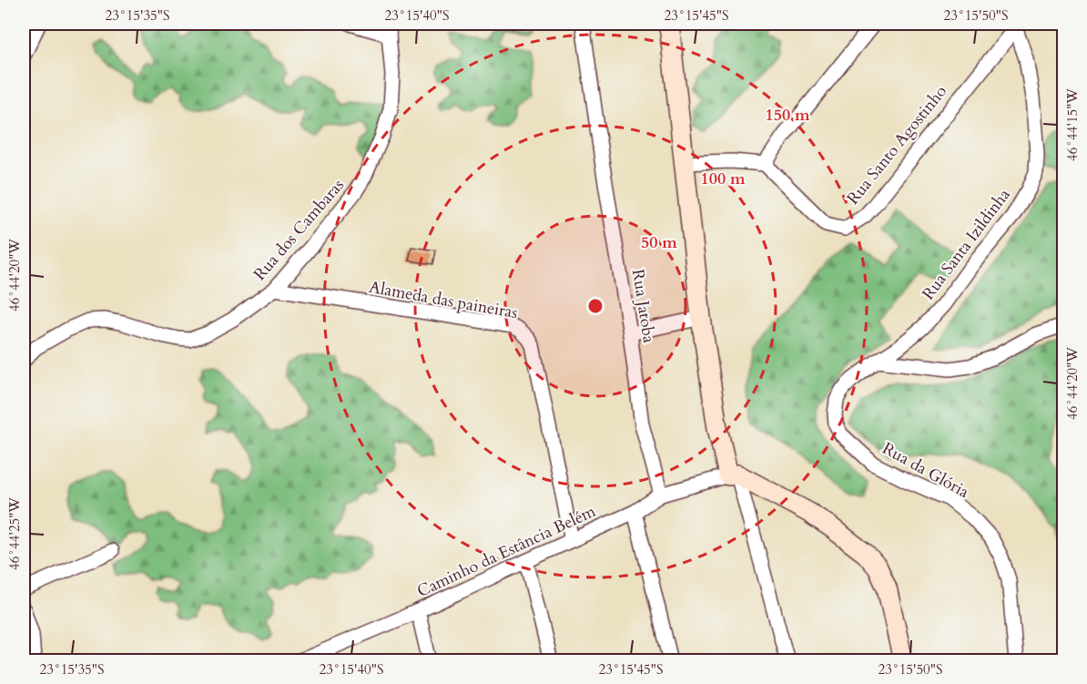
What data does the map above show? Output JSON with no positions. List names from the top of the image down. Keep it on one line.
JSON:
{"streets":{"street":["Rua Santo Agostinho","Rua dos Cambaras","Rua Santa Izildinha","Alameda das paineiras","Rua Jatoba","Rua da Glória","Caminho da Estância Belém"]},"crossings":[["Rua Santo Agostinho","Rua Santa Izildinha"],["Rua dos Cambaras","Alameda das paineiras"],["Rua Santa Izildinha","Rua da Glória"],["Alameda das paineiras","Caminho da Estância Belém"],["Rua Jatoba","Caminho da Estância Belém"]],"coordinates":["23°15'35\"S","23°15'40\"S","23°15'45\"S","23°15'50\"S","46°44'15\"W","46°44'20\"W","46°44'25\"W"],"rings":["150 m","100 m","50 m"]}
